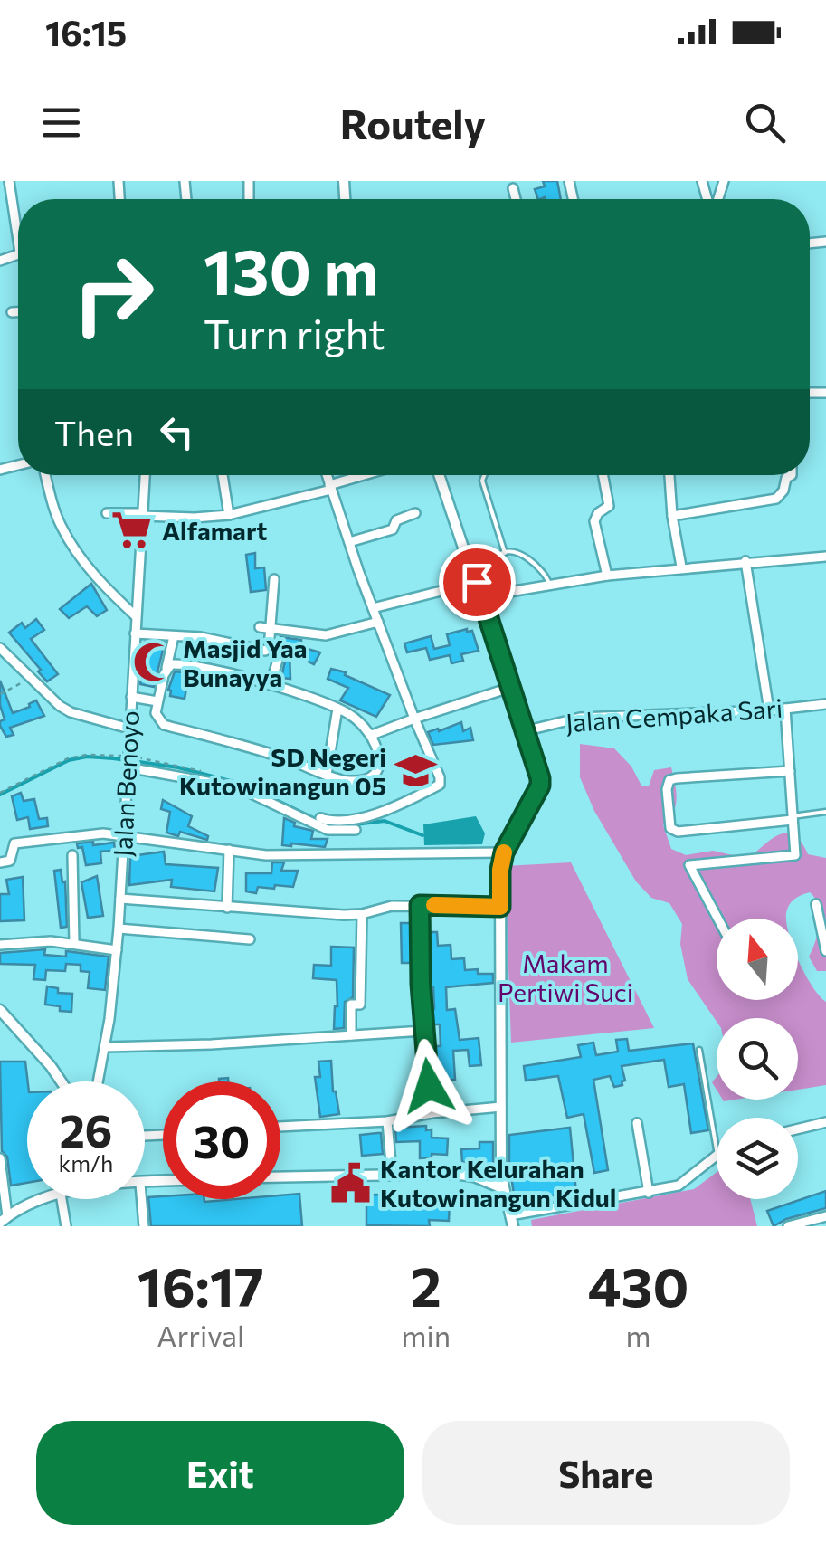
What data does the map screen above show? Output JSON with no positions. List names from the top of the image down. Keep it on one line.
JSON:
{"streets":{"street":["Jalan Cempaka Sari","Jalan Benoyo"]},"parks":["Makam Pertiwi Suci"],"places":{"supermarket":["Alfamart"],"mosque":["Masjid Yaa Bunayya"],"school or university":["SD Negeri Kutowinangun 05"],"public building":["Kantor Kelurahan Kutowinangun Kidul"]},"north":"top","page":{"status":"16:15","header":"Routely","turn":["130 m","Turn right"],"then":"Then","speed":"26 km/h","limit":"30","eta":["16:17","Arrival","2","min","430","m"],"buttons":["Exit","Share"]}}
